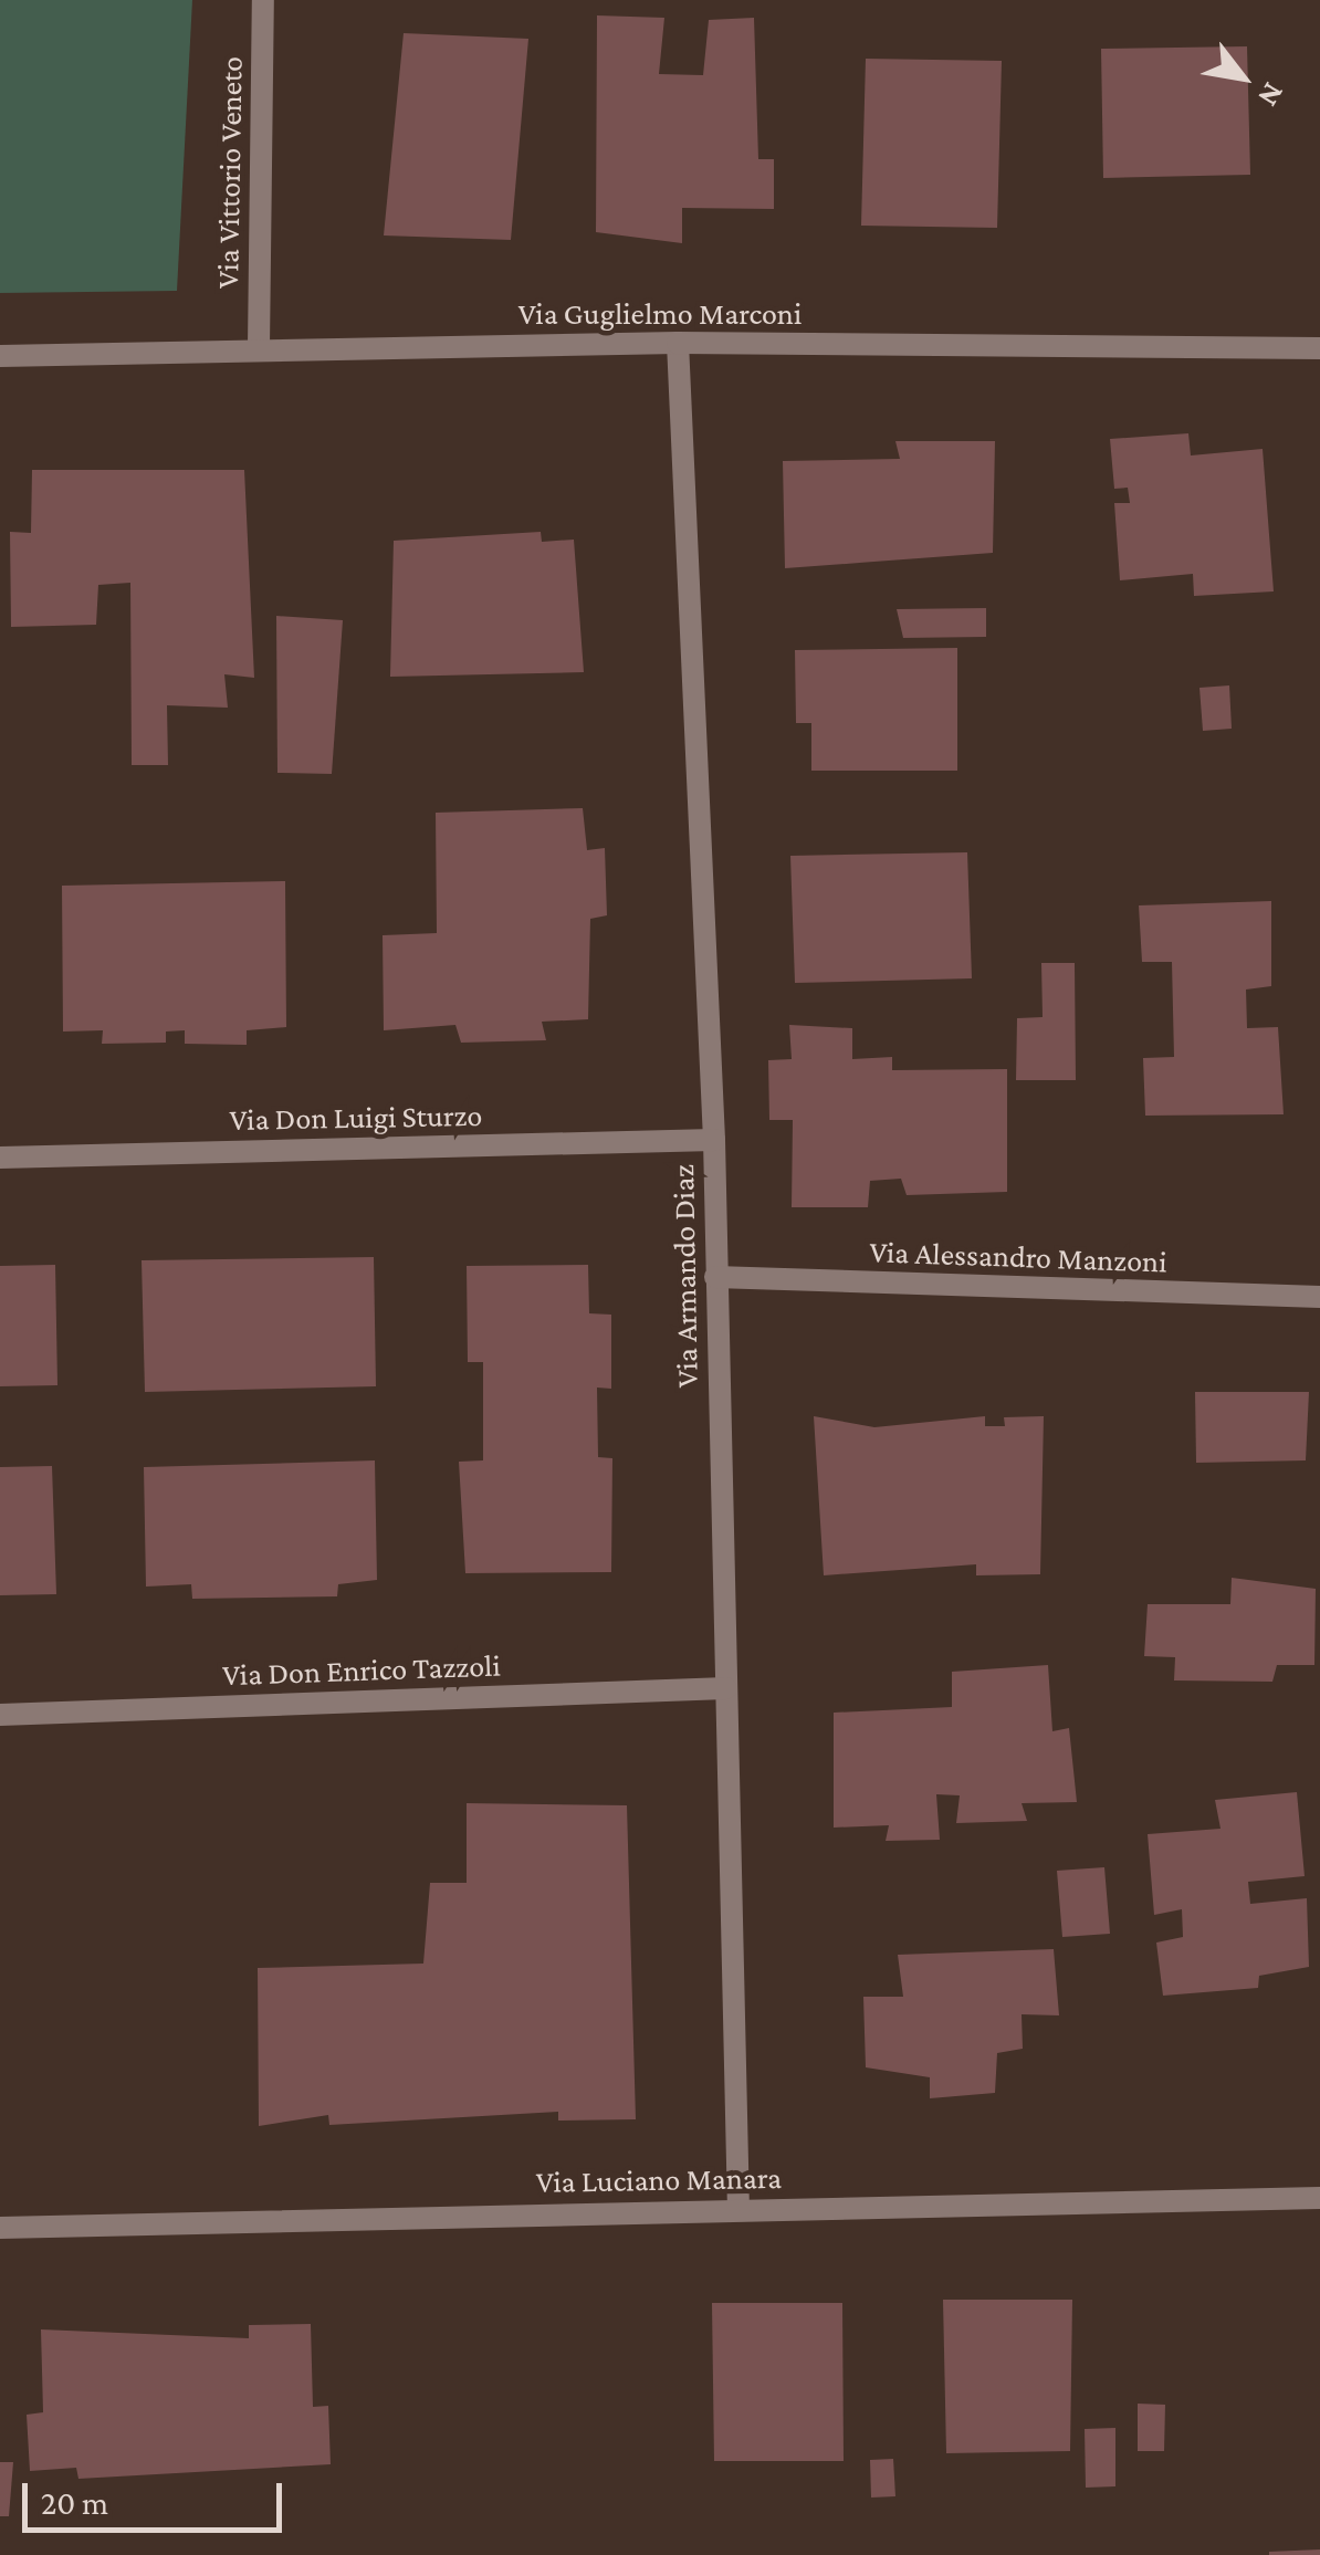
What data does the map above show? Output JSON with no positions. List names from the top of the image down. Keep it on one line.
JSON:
{"streets":{"street":["Via Vittorio Veneto","Via Guglielmo Marconi","Via Don Luigi Sturzo","Via Alessandro Manzoni","Via Armando Diaz","Via Don Enrico Tazzoli","Via Luciano Manara"]},"crossings":[["Via Vittorio Veneto","Via Guglielmo Marconi"],["Via Guglielmo Marconi","Via Armando Diaz"],["Via Don Luigi Sturzo","Via Armando Diaz"],["Via Alessandro Manzoni","Via Armando Diaz"],["Via Armando Diaz","Via Don Enrico Tazzoli"],["Via Armando Diaz","Via Luciano Manara"]],"scale_bar":"20 m","north":"bottom right"}
